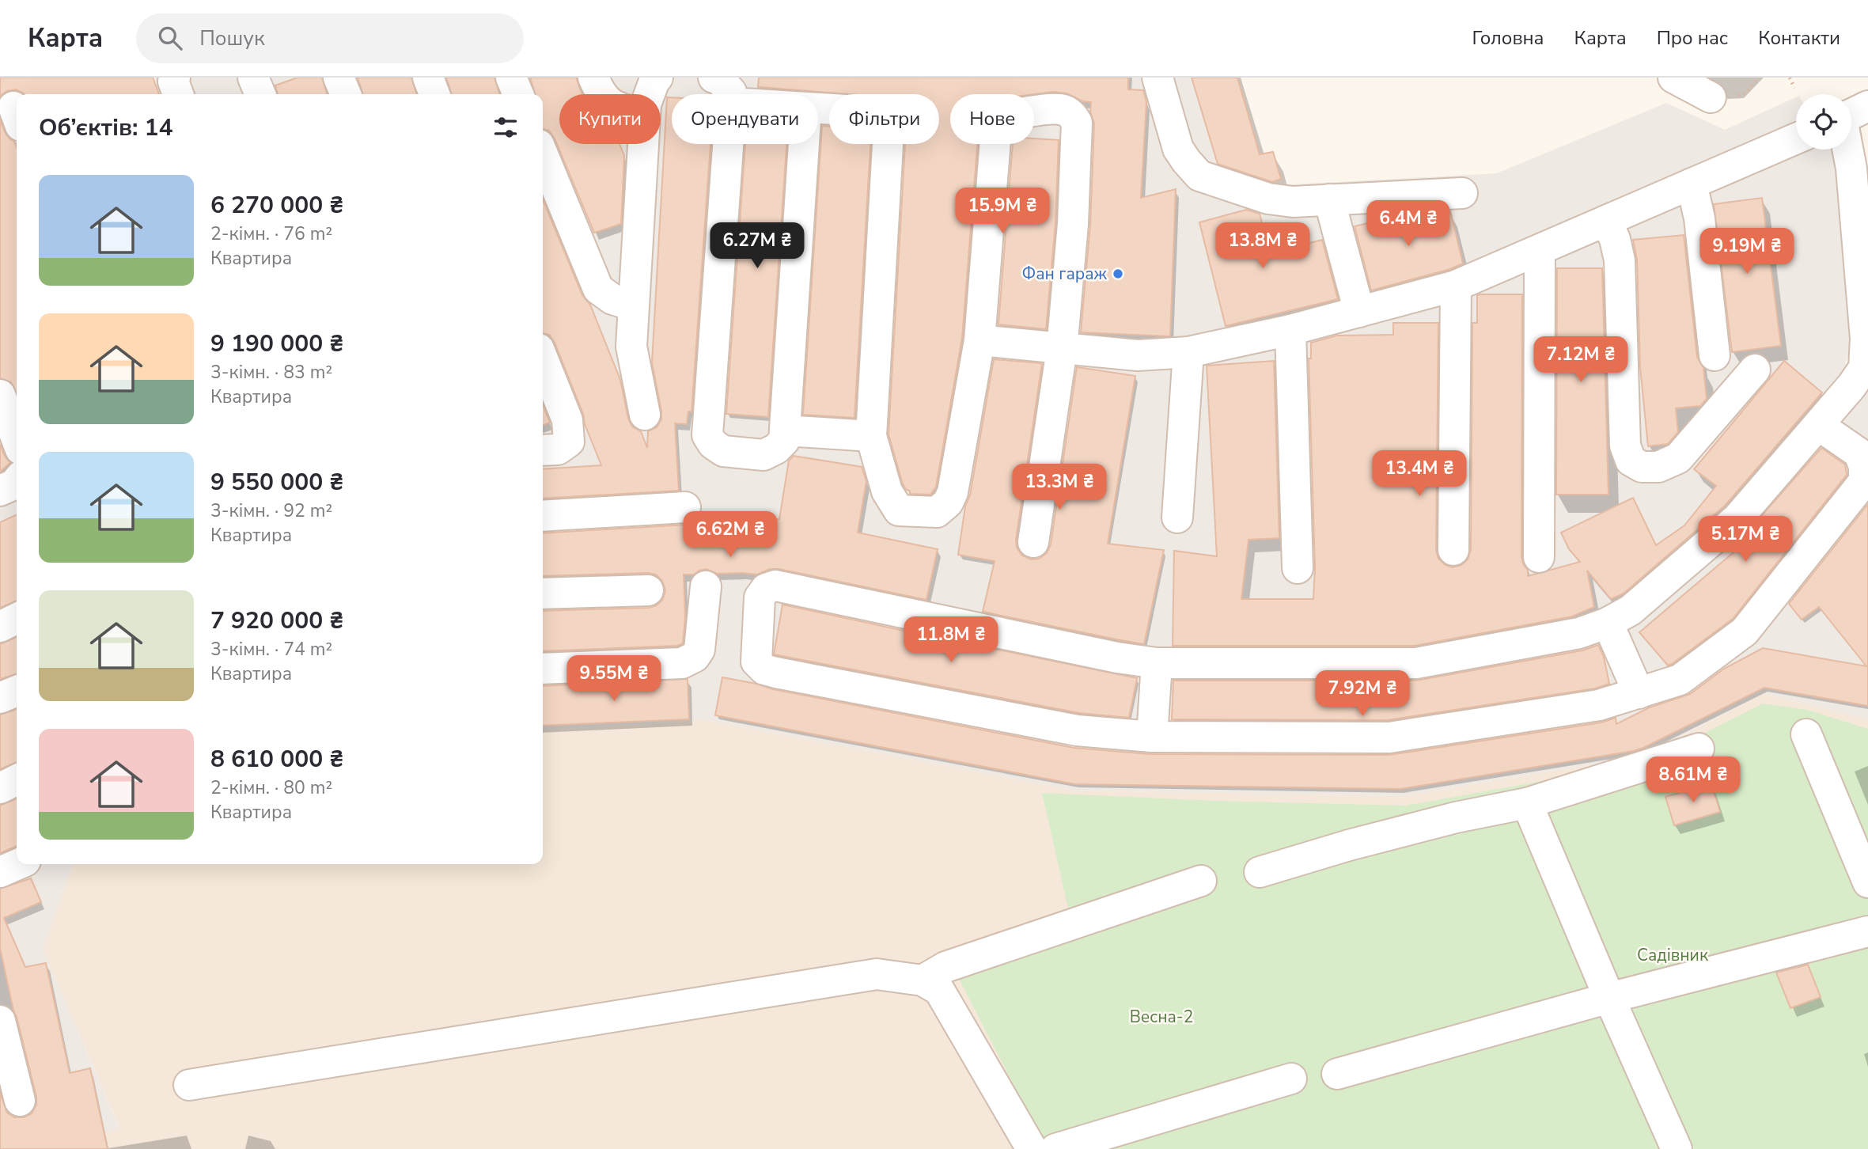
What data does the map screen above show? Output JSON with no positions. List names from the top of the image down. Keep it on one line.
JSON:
{"parks":["Садівник","Весна-2"],"places":["Фан гараж"],"page":{"header":"Карта","search":"Пошук","nav":["Головна","Карта","Про нас","Контакти"],"chip":["Купити","Орендувати","Фільтри","Нове"],"heading":"Об’єктів: 14","list":[{"name":"6 270 000 ₴","note":"2-кімн. · 76 m² · Квартира"},{"name":"9 190 000 ₴","note":"3-кімн. · 83 m² · Квартира"},{"name":"9 550 000 ₴","note":"3-кімн. · 92 m² · Квартира"},{"name":"7 920 000 ₴","note":"3-кімн. · 74 m² · Квартира"},{"name":"8 610 000 ₴","note":"2-кімн. · 80 m² · Квартира"}],"price":["15.9M ₴","6.4M ₴","6.27M ₴","13.8M ₴","9.19M ₴","7.12M ₴","13.4M ₴","13.3M ₴","6.62M ₴","5.17M ₴","11.8M ₴","9.55M ₴","7.92M ₴","8.61M ₴"]}}
